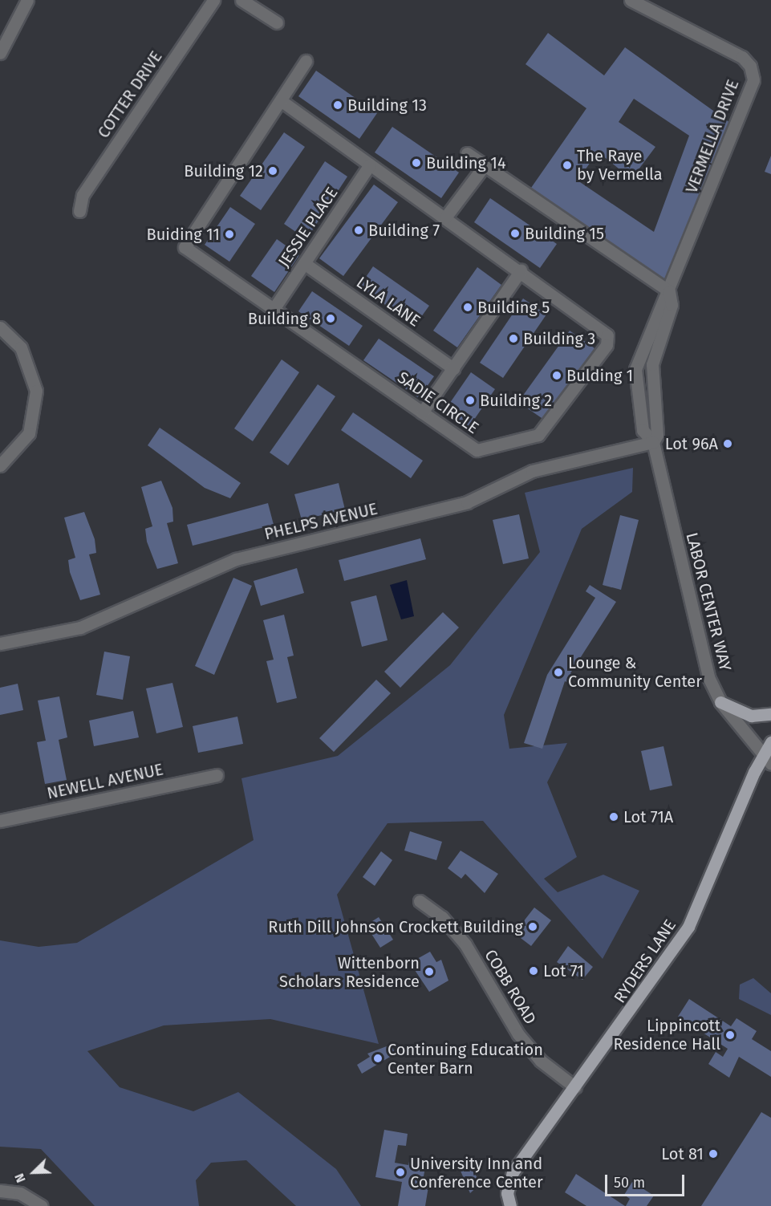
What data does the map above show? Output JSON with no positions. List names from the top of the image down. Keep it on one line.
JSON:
{"streets":{"main road":["RYDERS LANE"],"street":["COTTER DRIVE","VERMELLA DRIVE","JESSIE PLACE","LYLA LANE","SADIE CIRCLE","PHELPS AVENUE","LABOR CENTER WAY","NEWELL AVENUE","COBB ROAD"]},"crossings":[["VERMELLA DRIVE","PHELPS AVENUE"],["VERMELLA DRIVE","LABOR CENTER WAY"],["JESSIE PLACE","LYLA LANE"],["JESSIE PLACE","SADIE CIRCLE"],["PHELPS AVENUE","LABOR CENTER WAY"],["LABOR CENTER WAY","RYDERS LANE"],["RYDERS LANE","COBB ROAD"]],"places":["Building 13","Building 14","The Raye by Vermella","Building 12","Building 7","Building 15","Buiding 11","Building 5","Building 8","Building 3","Bulding 1","Building 2","Lot 96A","Lounge & Community Center","Lot 71A","Ruth Dill Johnson Crockett Building","Lot 71","Wittenborn Scholars Residence","Lippincott Residence Hall","Continuing Education Center Barn","Lot 81","University Inn and Conference Center"],"scale_bar":"50 m","north":"bottom left"}
